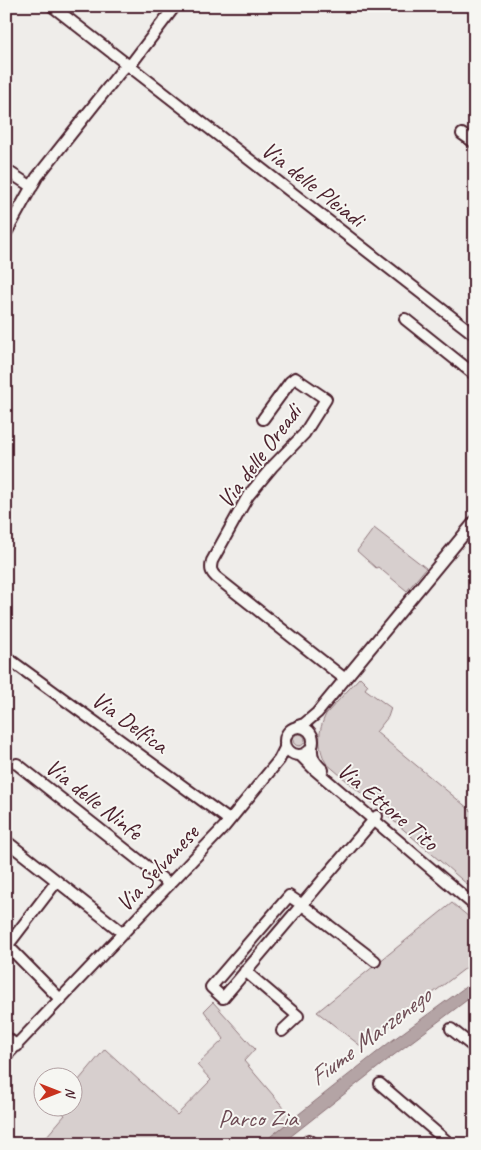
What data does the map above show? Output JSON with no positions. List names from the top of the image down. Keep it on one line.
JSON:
{"streets":{"street":["Via delle Pleiadi","Via delle Oreadi","Via Delfica","Via delle Ninfe","Via Ettore Tito","Via Selvanese"]},"crossings":[["Via Delfica","Via Selvanese"],["Via delle Ninfe","Via Selvanese"],["Via Ettore Tito","Via Selvanese"]],"water":["Fiume Marzenego"],"parks":["Parco Zia"],"north":"right"}
